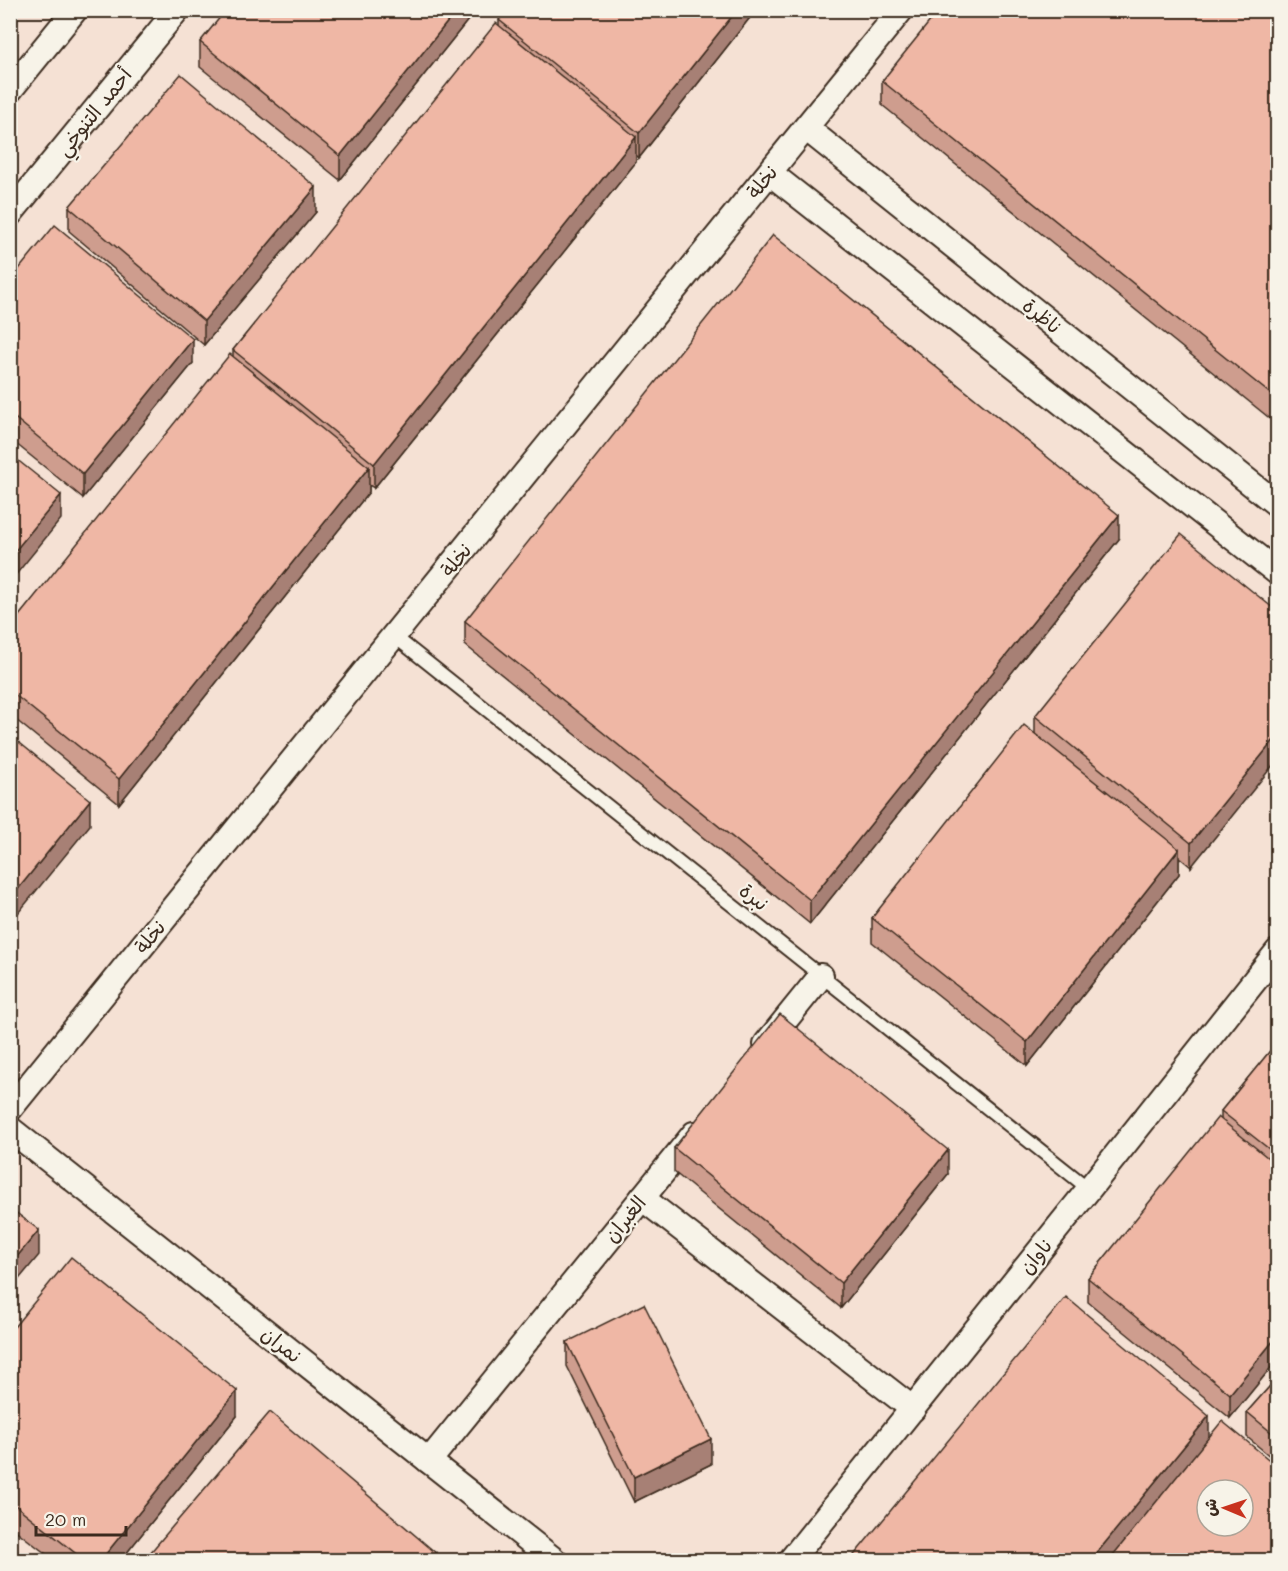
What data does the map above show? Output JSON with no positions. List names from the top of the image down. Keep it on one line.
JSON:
{"streets":{"street":["أحمد التنوخي","نخلة","ناظرة","الغبران","ناوان","نمران"],"lane":["نبرة"]},"crossings":[["نخلة","ناظرة"],["نخلة","نبرة"],["نبرة","ناوان"],["الغبران","نمران"]],"scale_bar":"20 m","north":"left"}
